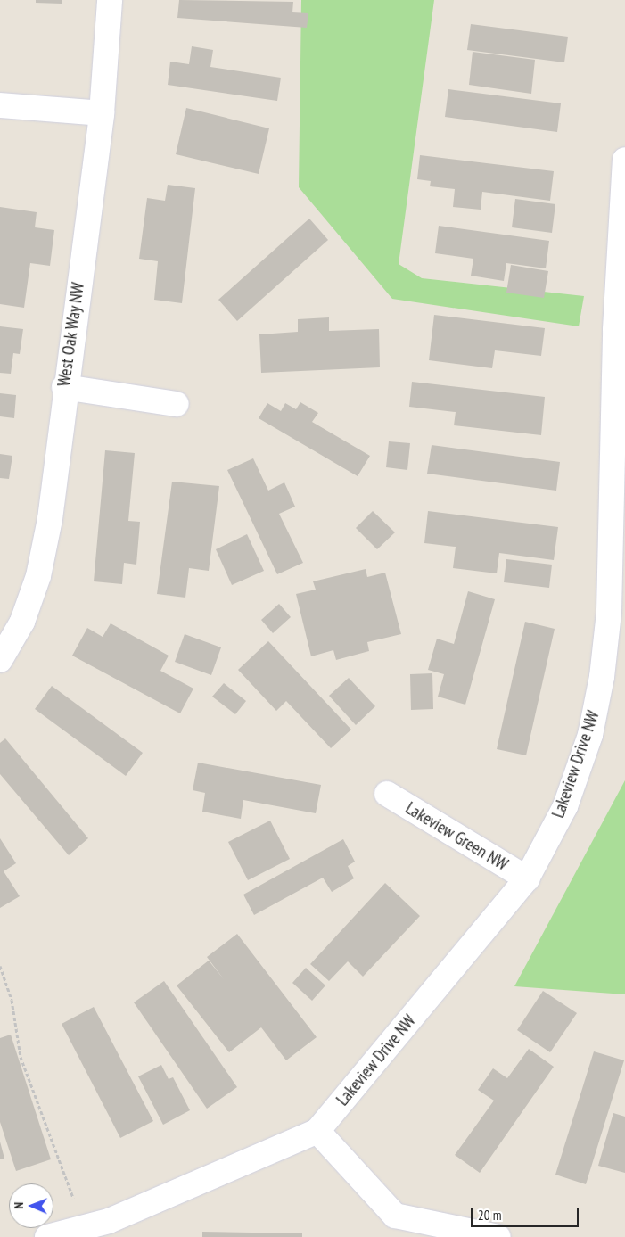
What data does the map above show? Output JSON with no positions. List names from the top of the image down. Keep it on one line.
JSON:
{"streets":{"street":["West Oak Way NW","Lakeview Drive NW","Lakeview Green NW"]},"crossings":[["Lakeview Drive NW","Lakeview Green NW"]],"scale_bar":"20 m","north":"left"}
